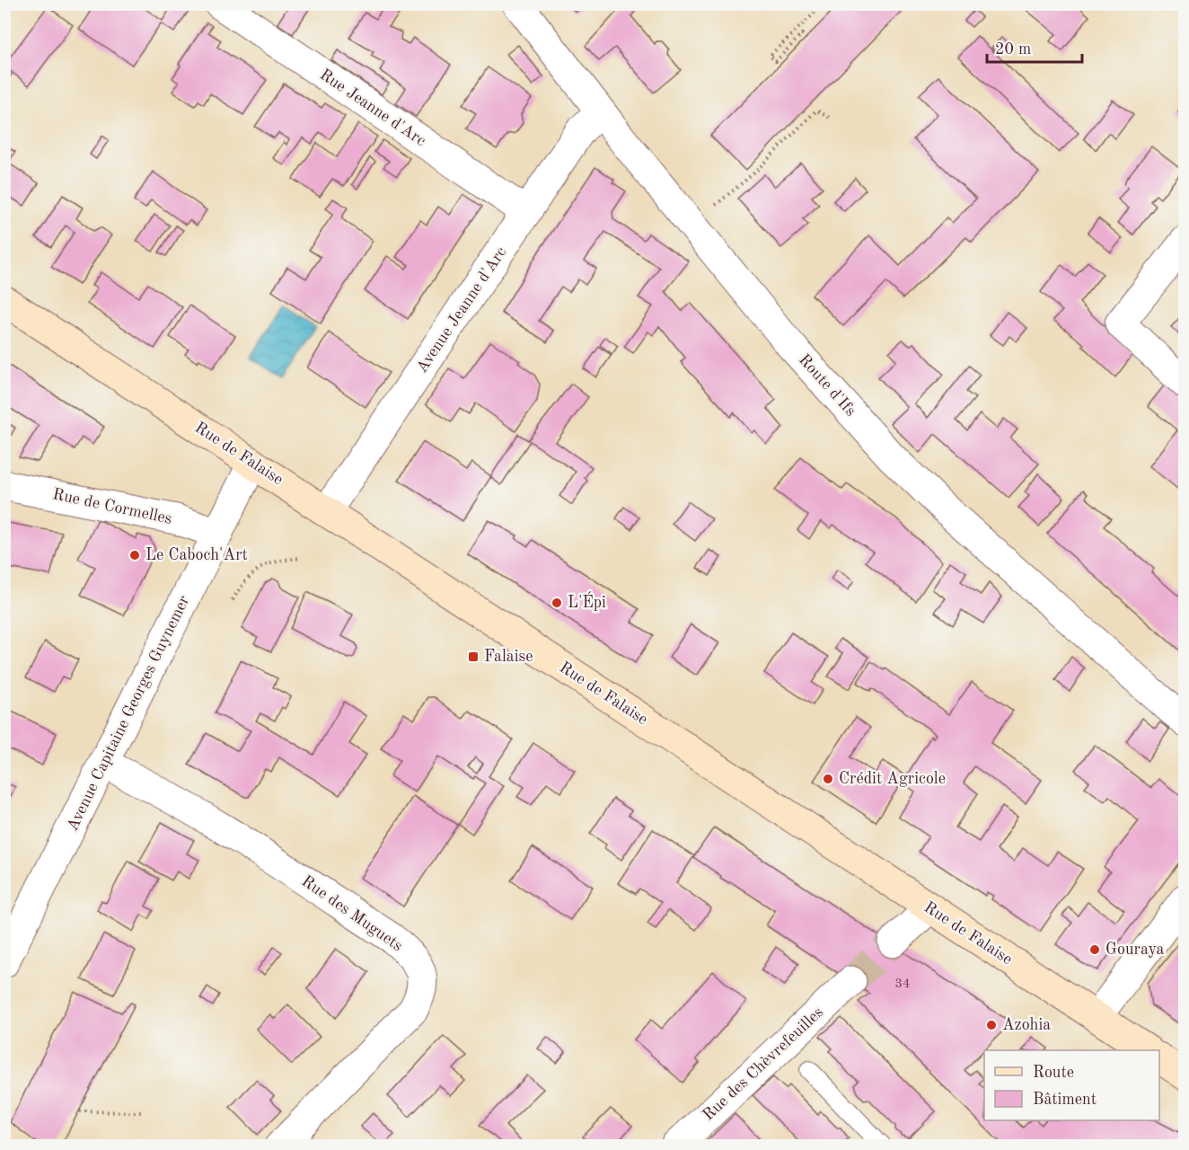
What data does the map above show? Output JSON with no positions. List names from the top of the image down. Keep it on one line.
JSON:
{"streets":{"main road":["Rue de Falaise"],"street":["Rue Jeanne d'Arc","Avenue Jeanne d'Arc","Route d'Ifs","Rue de Cormelles","Avenue Capitaine Georges Guynemer","Rue des Muguets","Rue des Chèvrefeuilles"]},"crossings":[["Rue Jeanne d'Arc","Avenue Jeanne d'Arc"],["Avenue Jeanne d'Arc","Route d'Ifs"],["Avenue Jeanne d'Arc","Rue de Falaise"],["Rue de Falaise","Avenue Capitaine Georges Guynemer"],["Rue de Cormelles","Avenue Capitaine Georges Guynemer"],["Avenue Capitaine Georges Guynemer","Rue des Muguets"]],"places":{"other":["Le Caboch'Art","L'Épi","Crédit Agricole","Gouraya","Azohia"],"transit":["Falaise"]},"house_numbers":["34"],"legend":["Route","Bâtiment"],"scale_bar":"20 m"}
